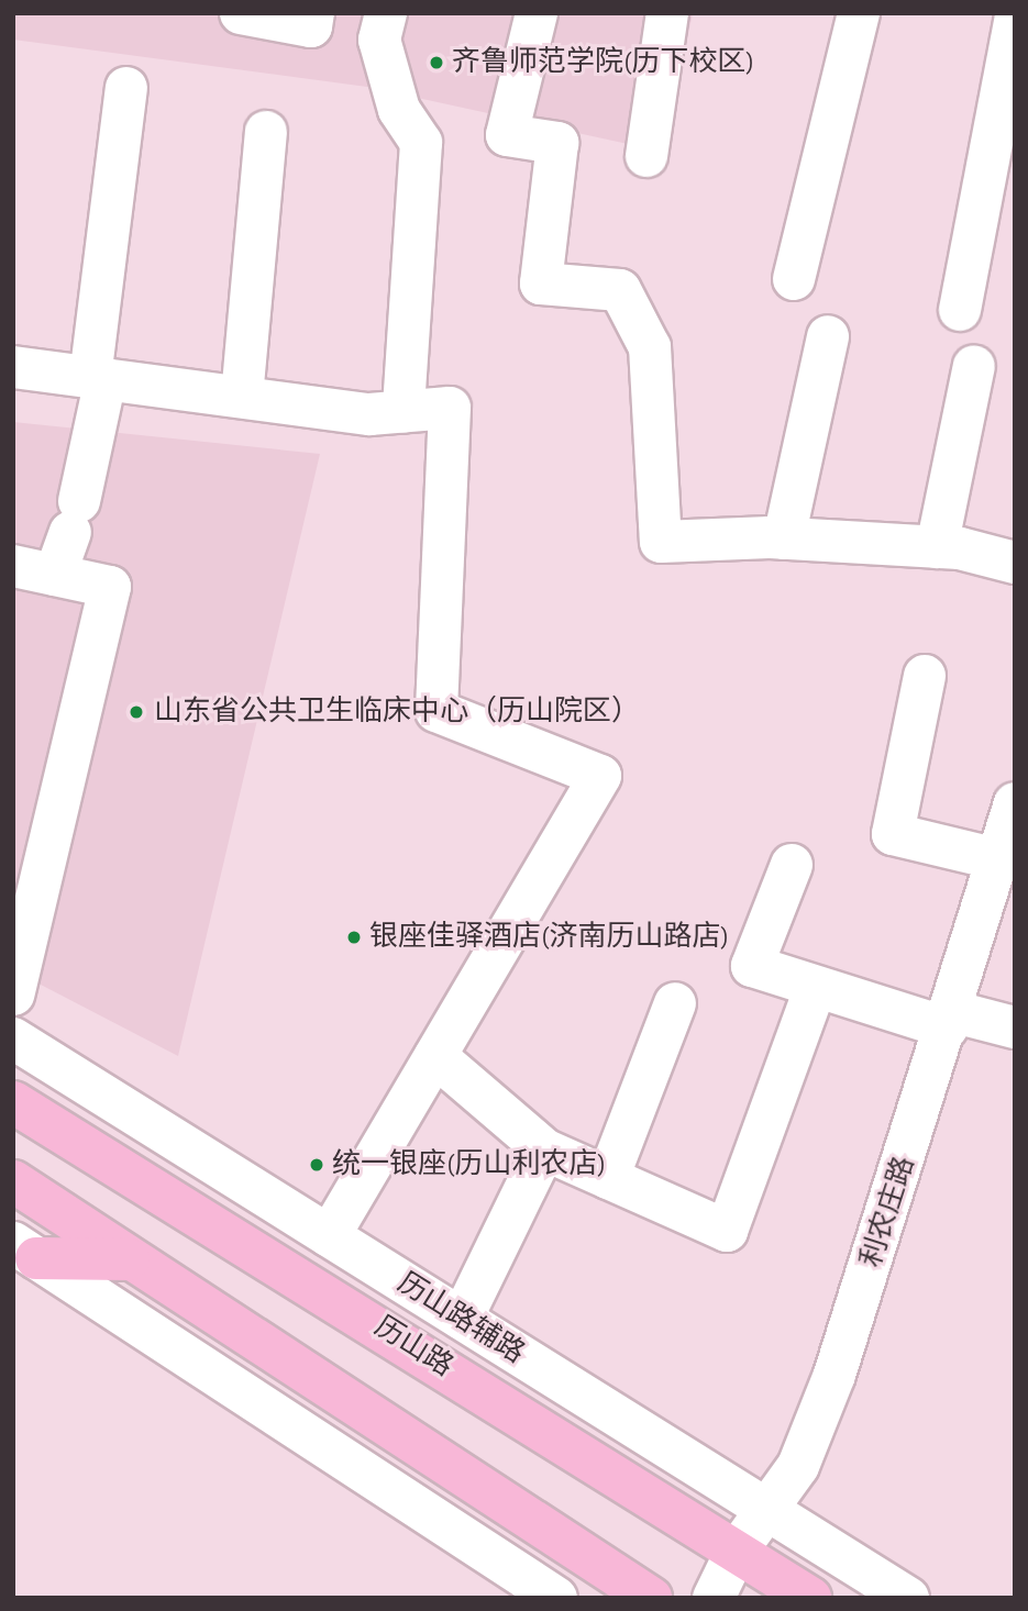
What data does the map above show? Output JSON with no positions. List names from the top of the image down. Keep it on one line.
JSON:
{"streets":{"main road":["历山路"],"street":["利农庄路","历山路辅路"]},"crossings":[["利农庄路","历山路辅路"],["利农庄路","历山路"]],"places":["齐鲁师范学院(历下校区)","山东省公共卫生临床中心（历山院区）","银座佳驿酒店(济南历山路店)","统一银座(历山利农店)"]}
